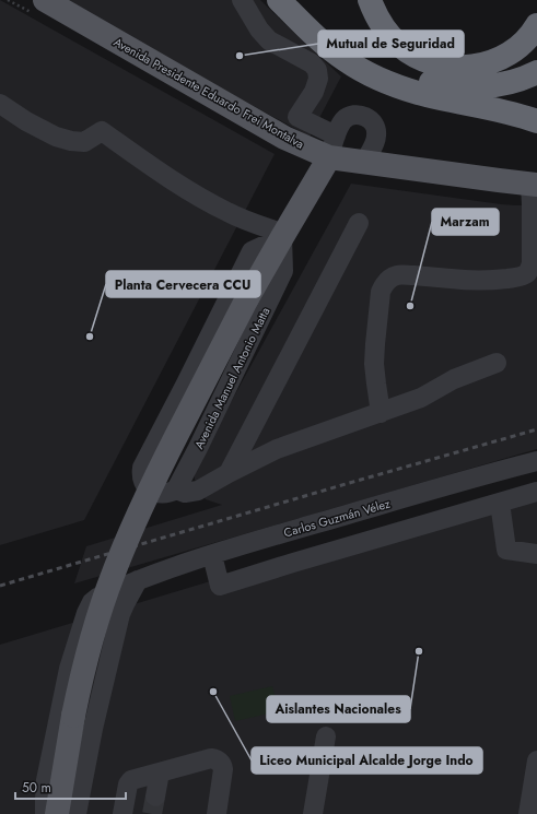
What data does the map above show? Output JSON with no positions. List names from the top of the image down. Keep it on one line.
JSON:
{"streets":{"main road":["Avenida Presidente Eduardo Frei Montalva","Avenida Manuel Antonio Matta"],"street":["Carlos Guzmán Vélez"]},"crossings":[["Avenida Presidente Eduardo Frei Montalva","Avenida Manuel Antonio Matta"]],"places":["Mutual de Seguridad","Marzam","Planta Cervecera CCU","Aislantes Nacionales","Liceo Municipal Alcalde Jorge Indo"],"scale_bar":"50 m"}
